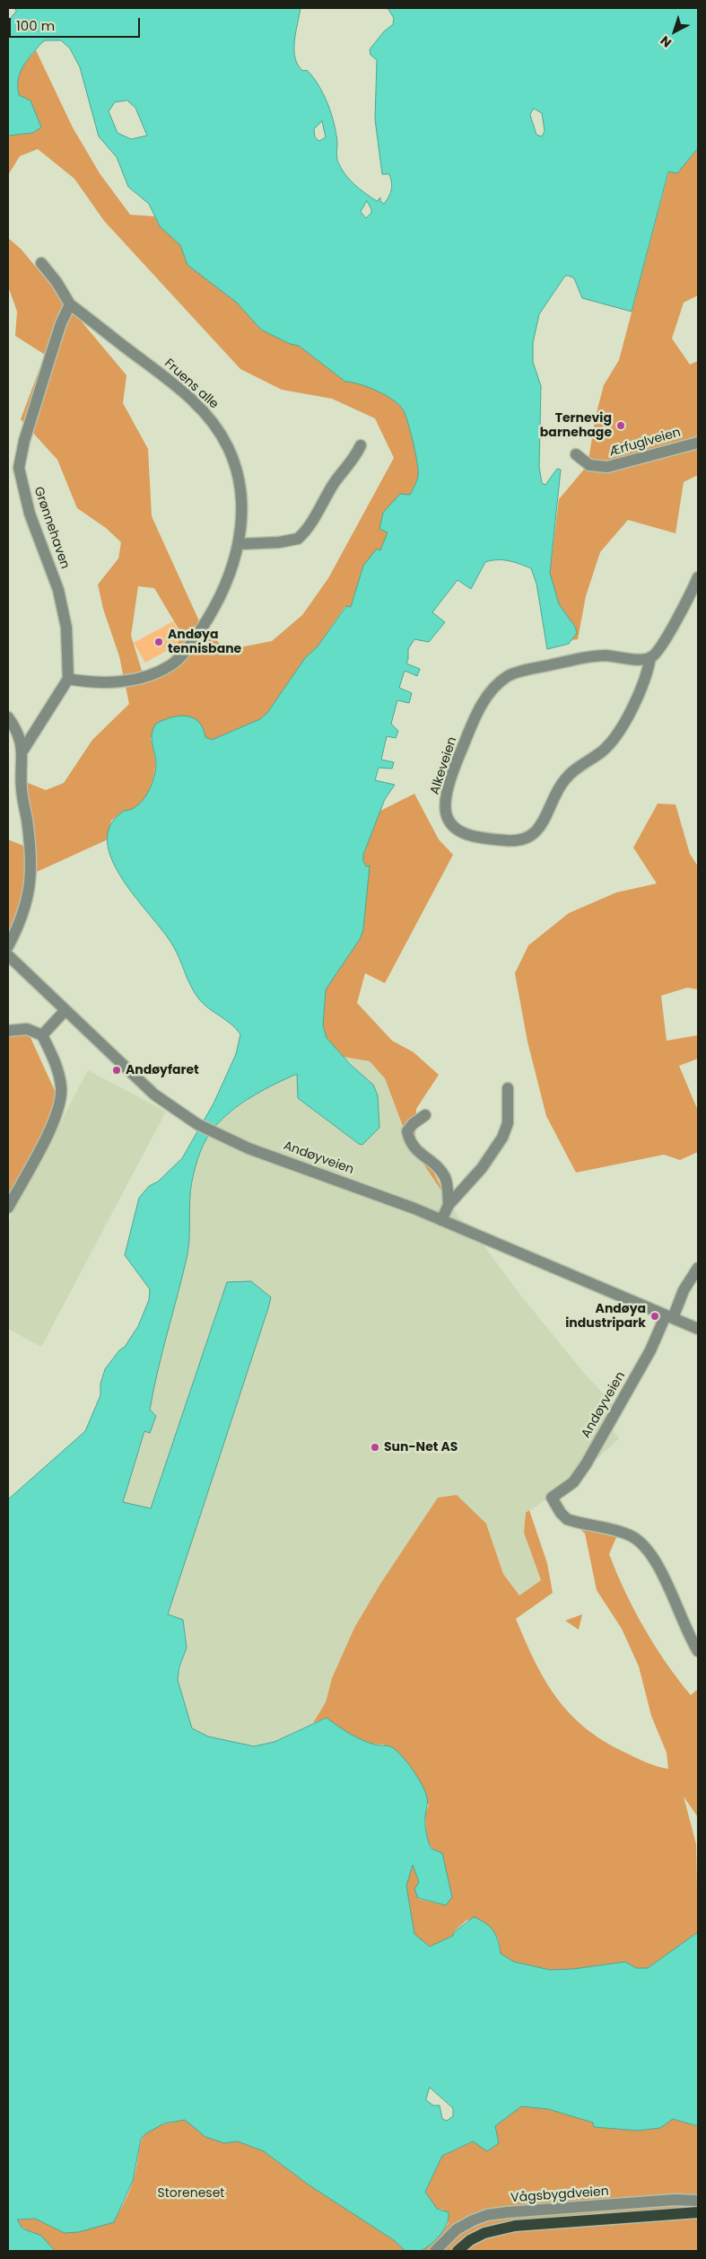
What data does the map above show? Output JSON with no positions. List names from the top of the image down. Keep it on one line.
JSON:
{"streets":{"street":["Fruens alle","Ærfuglveien","Grønnehaven","Alkeveien","Andøyveien","Vågsbygdveien"]},"crossings":[["Fruens alle","Grønnehaven"]],"parks":["Storeneset"],"places":["Ternevig barnehage","Andøya tennisbane","Andøyfaret","Andøya industripark","Sun-Net AS"],"scale_bar":"100 m","north":"bottom left"}
